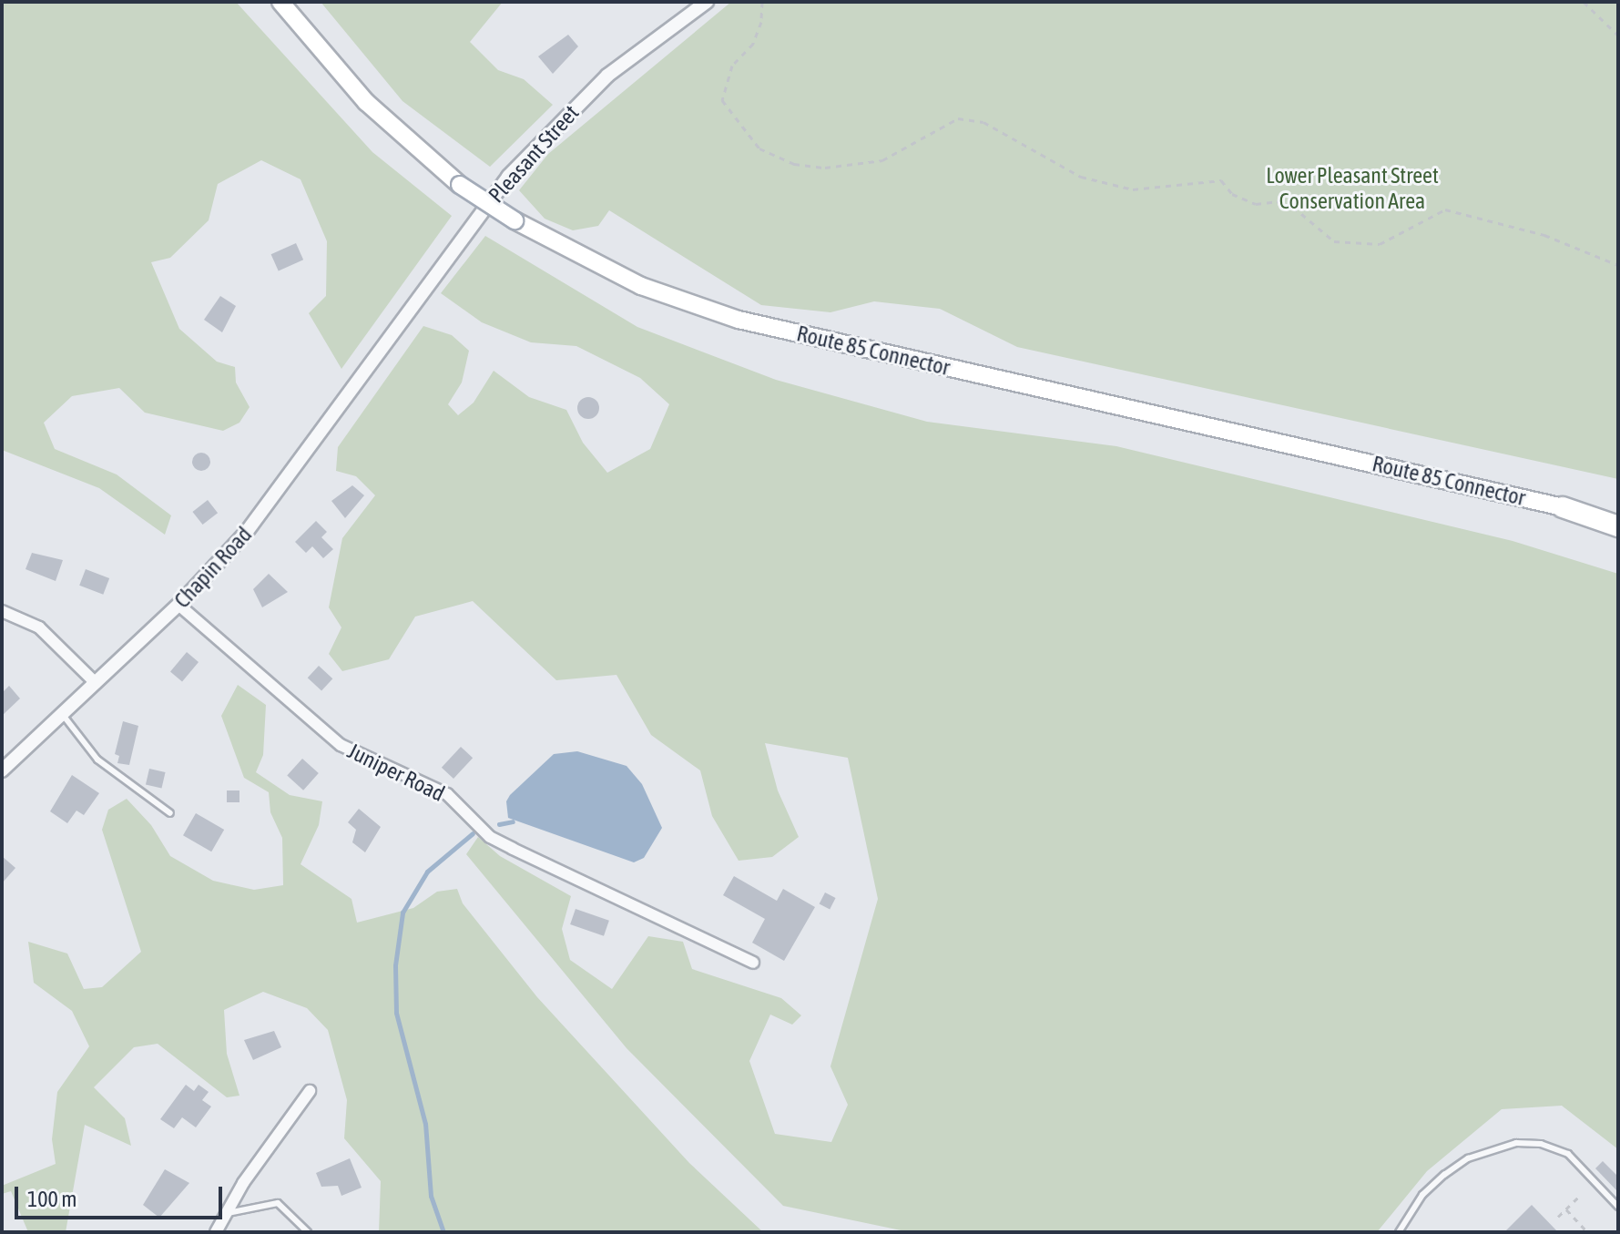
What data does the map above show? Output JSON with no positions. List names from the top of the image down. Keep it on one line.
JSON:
{"streets":{"highway":["Route 85 Connector"],"street":["Pleasant Street","Chapin Road","Juniper Road"]},"crossings":[["Pleasant Street","Chapin Road"],["Chapin Road","Juniper Road"]],"parks":["Lower Pleasant Street Conservation Area"],"scale_bar":"100 m"}
